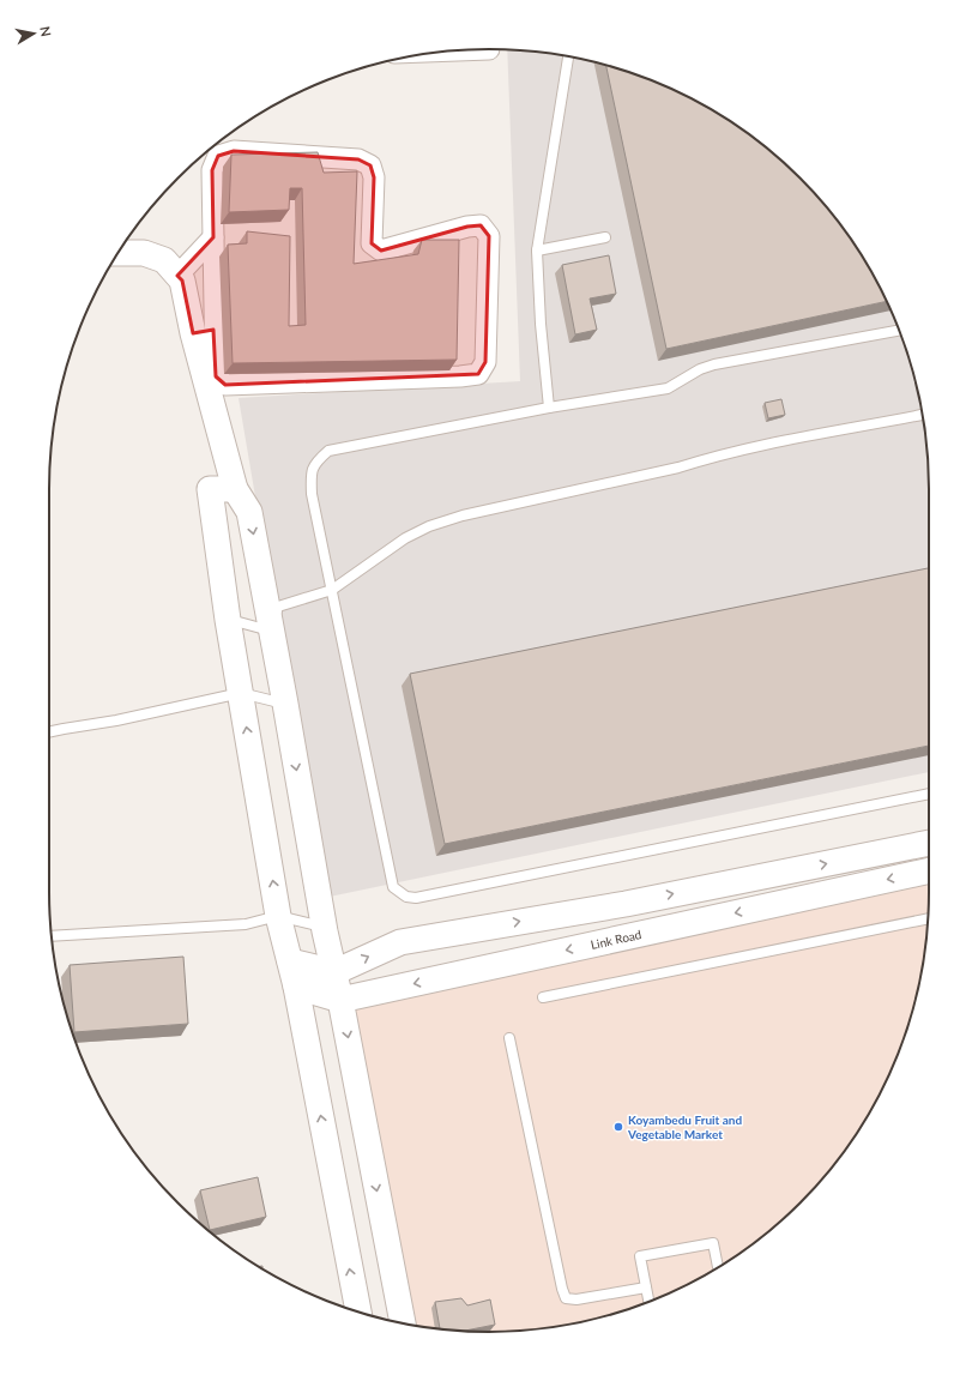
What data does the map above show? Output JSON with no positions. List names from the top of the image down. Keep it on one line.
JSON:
{"streets":{"street":["Link Road"]},"places":["Koyambedu Fruit and Vegetable Market"],"north":"right"}
